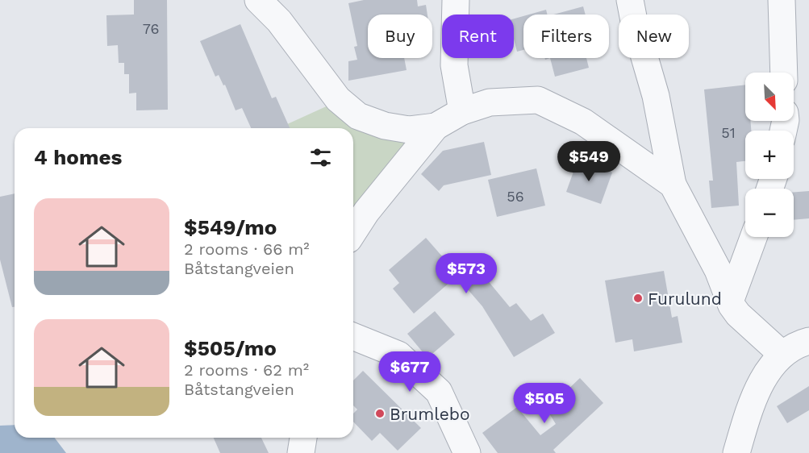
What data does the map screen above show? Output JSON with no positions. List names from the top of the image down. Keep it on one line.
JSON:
{"places":["Furulund","Brumlebo"],"house_numbers":["76","51","56"],"north":"bottom right","page":{"chip":["Buy","Rent","Filters","New"],"map_buttons":["+","−"],"heading":"4 homes","price":["$549","$573","$677","$505"],"list":[{"name":"$549/mo","note":"2 rooms · 66 m² · Båtstangveien"},{"name":"$505/mo","note":"2 rooms · 62 m² · Båtstangveien"}]}}
